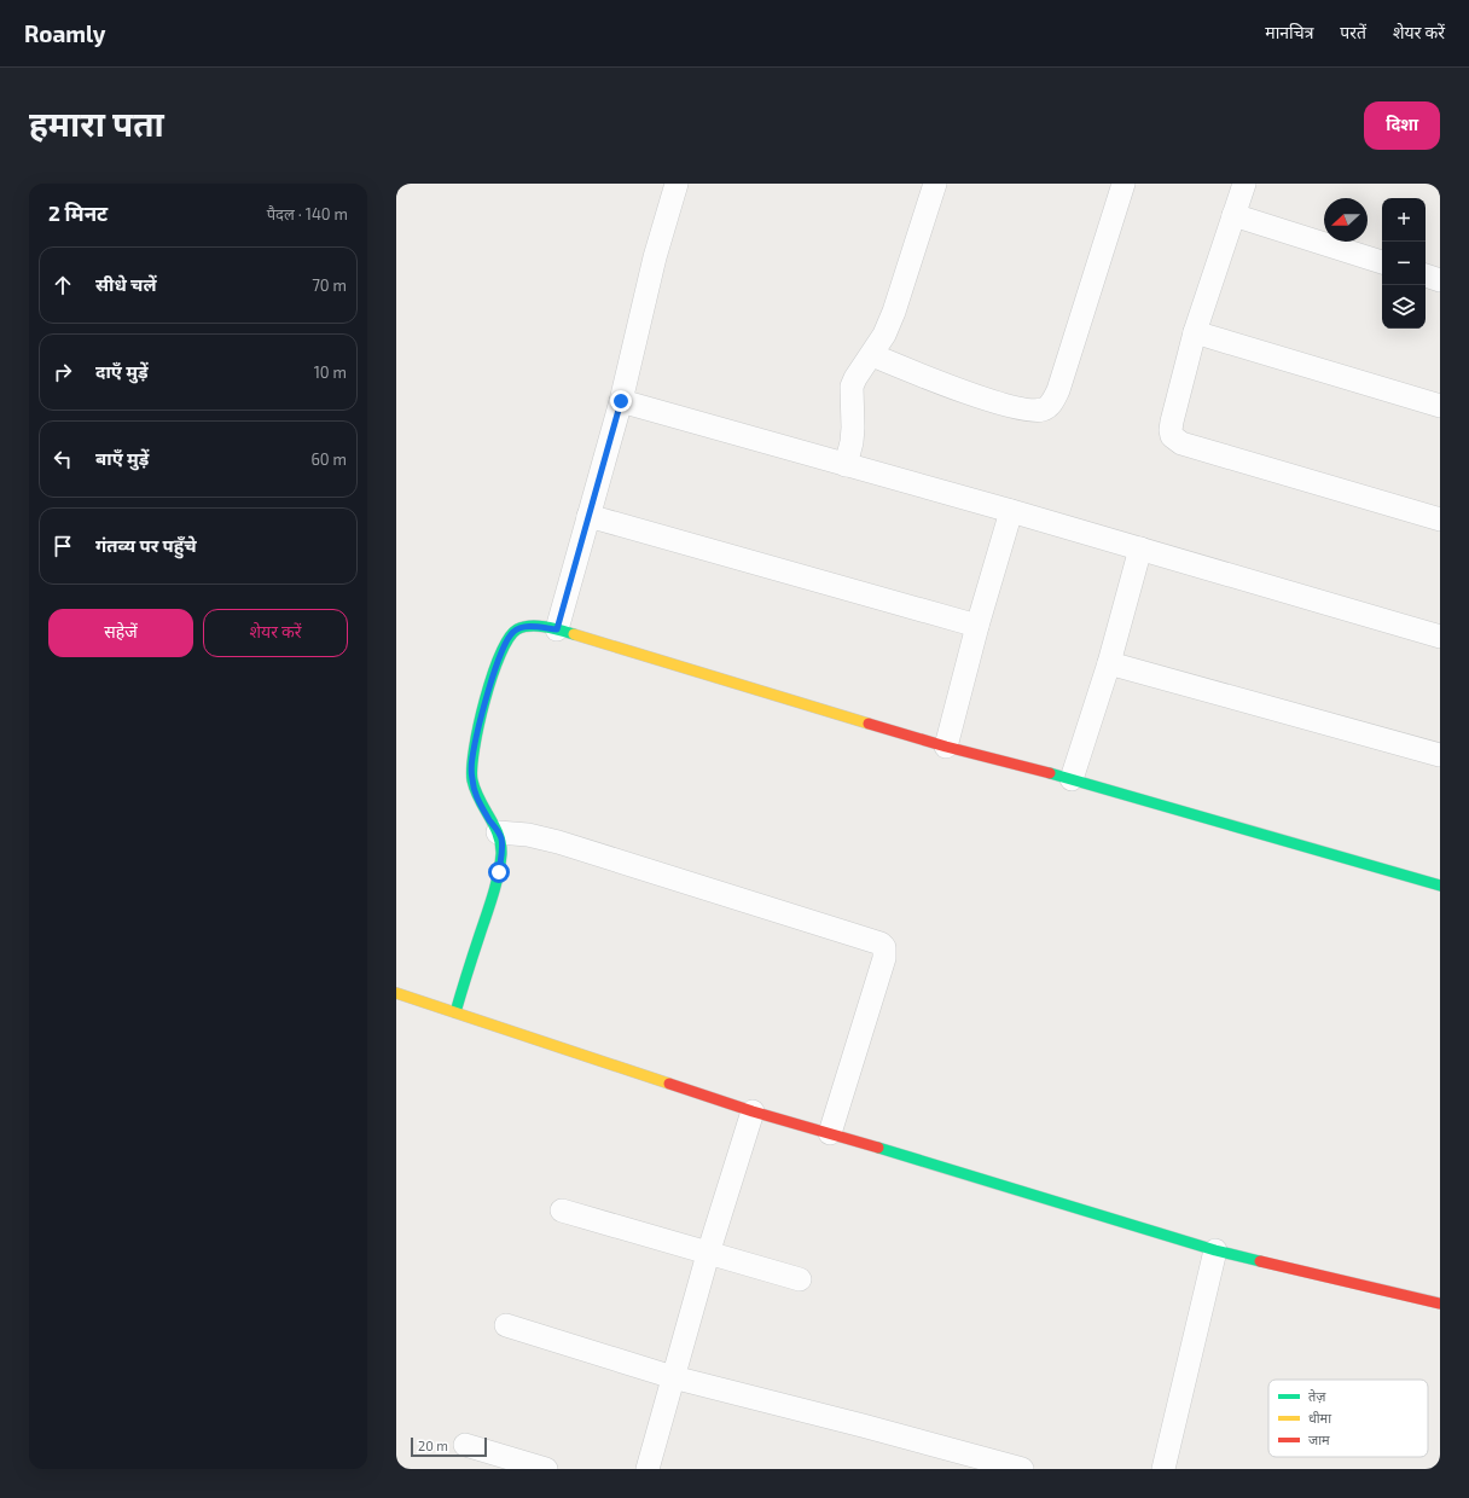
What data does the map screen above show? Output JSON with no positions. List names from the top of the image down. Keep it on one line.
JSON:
{"legend":["तेज़","धीमा","जाम"],"scale_bar":"20 m","north":"left","page":{"header":"Roamly","nav":["मानचित्र","परतें","शेयर करें"],"buttons":["दिशा",["सहेजें","शेयर करें"]],"title":"हमारा पता","heading":["2 मिनट","पैदल · 140 m"],"map_buttons":["+","−"],"list":[["सीधे चलें","70 m"],["दाएँ मुड़ें","10 m"],["बाएँ मुड़ें","60 m"],"गंतव्य पर पहुँचे"],"scale":"20 m"}}
